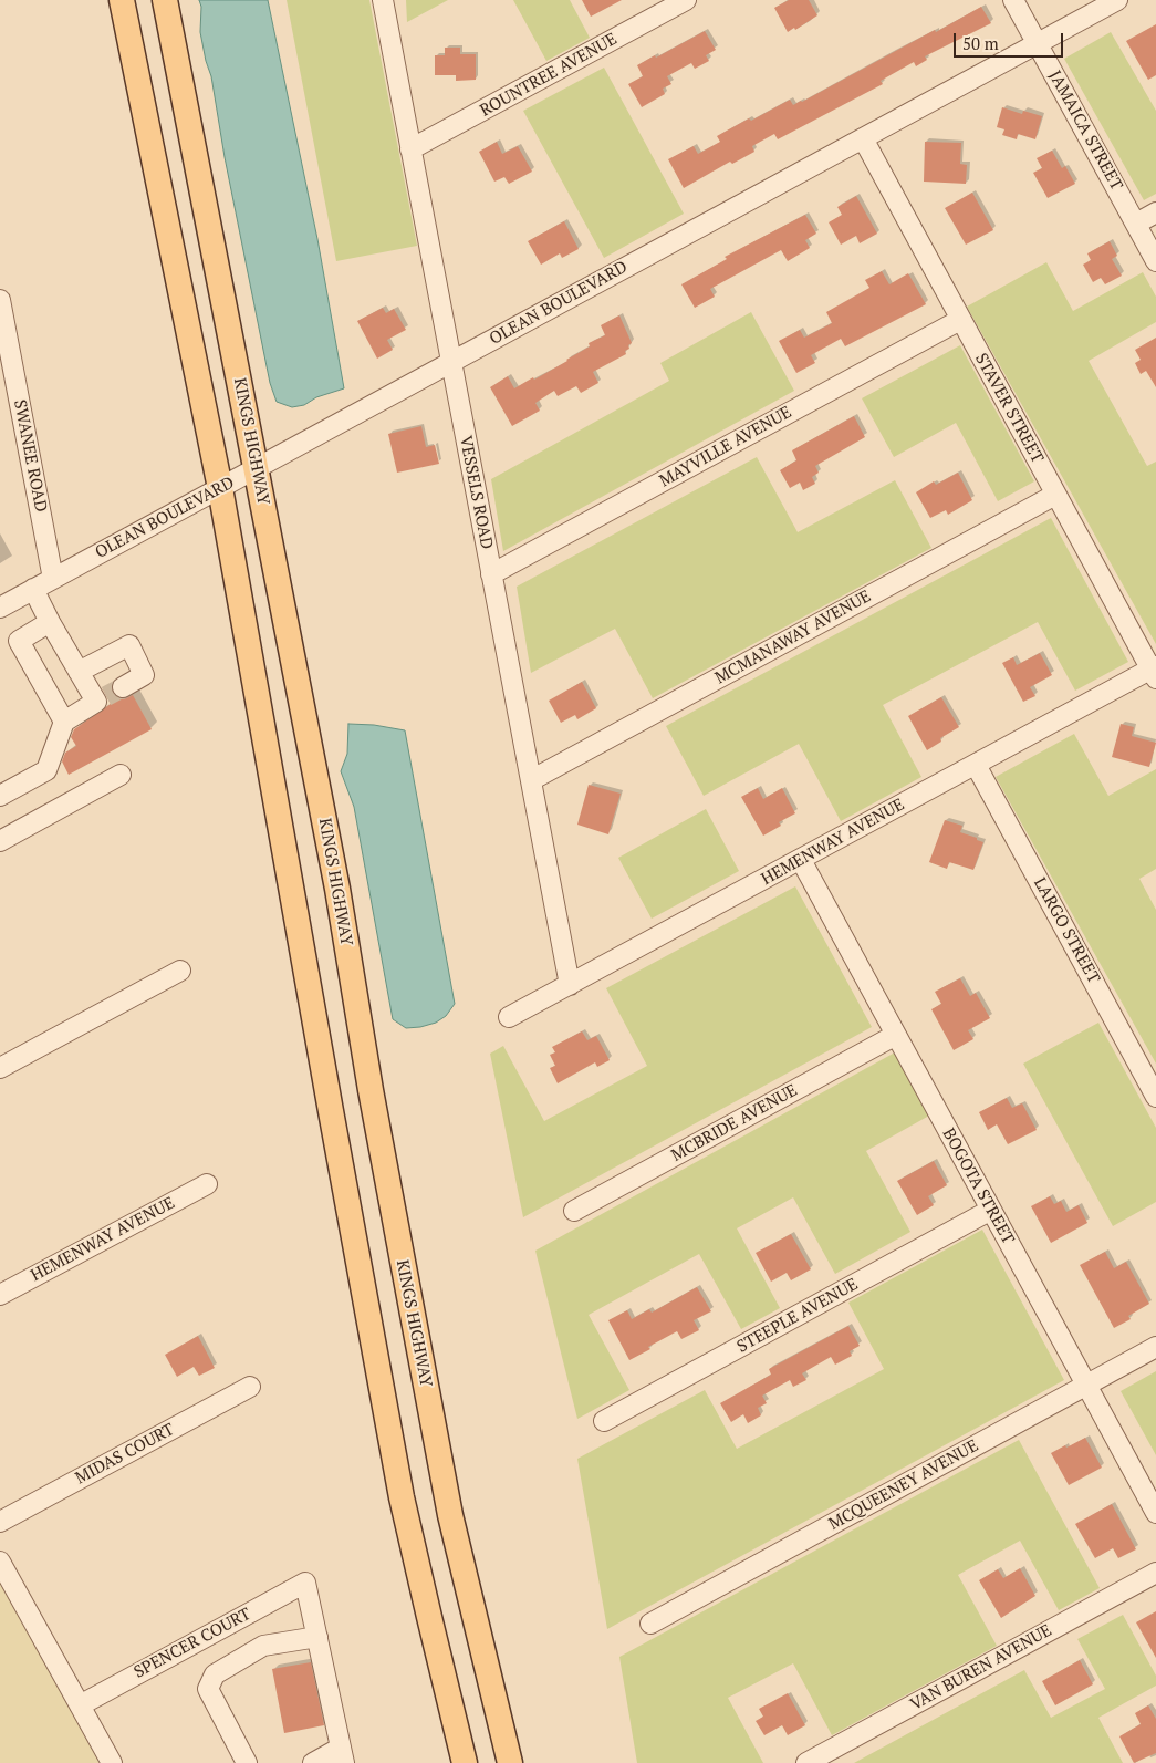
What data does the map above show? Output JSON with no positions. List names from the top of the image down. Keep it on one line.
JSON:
{"streets":{"main road":["KINGS HIGHWAY"],"street":["ROUNTREE AVENUE","JAMAICA STREET","OLEAN BOULEVARD","STAVER STREET","MAYVILLE AVENUE","SWANEE ROAD","VESSELS ROAD","MCMANAWAY AVENUE","HEMENWAY AVENUE","LARGO STREET","MCBRIDE AVENUE","BOGOTA STREET","STEEPLE AVENUE","MIDAS COURT","MCQUEENEY AVENUE","SPENCER COURT","VAN BUREN AVENUE"]},"crossings":[["ROUNTREE AVENUE","VESSELS ROAD"],["JAMAICA STREET","OLEAN BOULEVARD"],["OLEAN BOULEVARD","STAVER STREET"],["OLEAN BOULEVARD","KINGS HIGHWAY"],["OLEAN BOULEVARD","SWANEE ROAD"],["OLEAN BOULEVARD","VESSELS ROAD"],["STAVER STREET","MAYVILLE AVENUE"],["STAVER STREET","MCMANAWAY AVENUE"],["STAVER STREET","HEMENWAY AVENUE"],["MAYVILLE AVENUE","VESSELS ROAD"],["VESSELS ROAD","MCMANAWAY AVENUE"],["VESSELS ROAD","HEMENWAY AVENUE"],["HEMENWAY AVENUE","LARGO STREET"],["HEMENWAY AVENUE","BOGOTA STREET"],["MCBRIDE AVENUE","BOGOTA STREET"],["BOGOTA STREET","STEEPLE AVENUE"],["BOGOTA STREET","MCQUEENEY AVENUE"]],"scale_bar":"50 m"}
